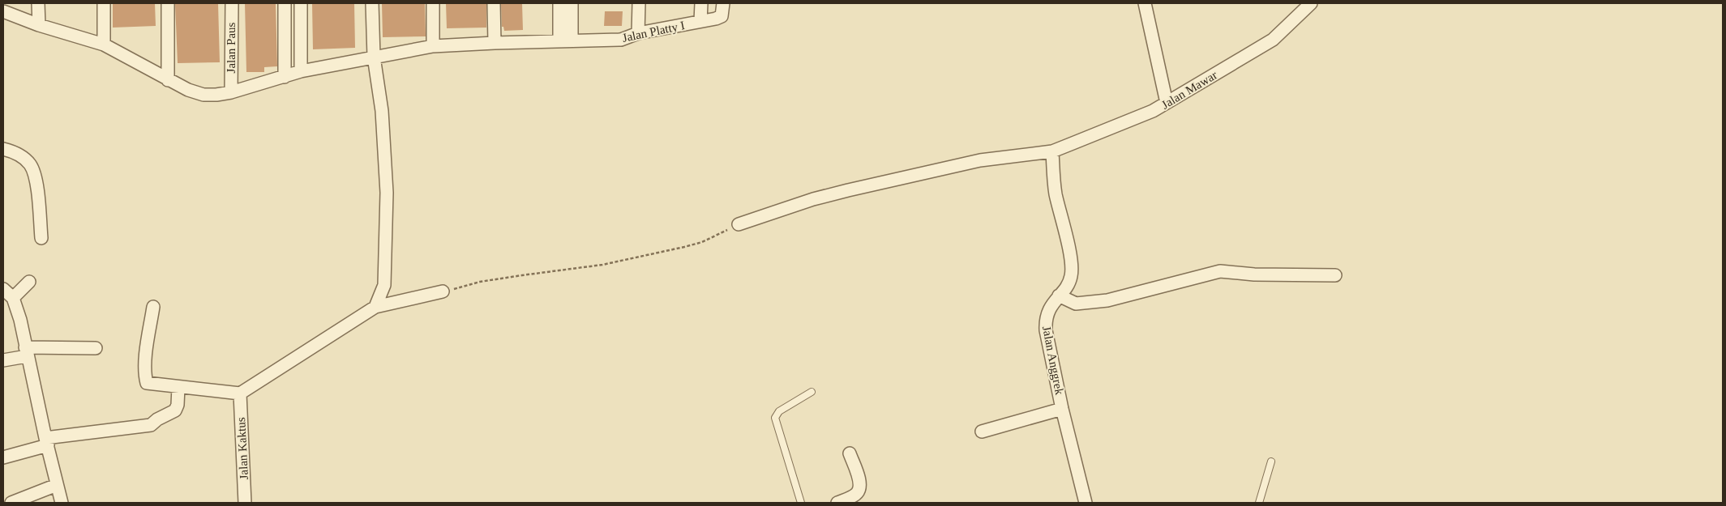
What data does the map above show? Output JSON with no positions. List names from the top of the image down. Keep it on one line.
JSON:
{"streets":{"street":["Jalan Platty I","Jalan Paus","Jalan Mawar","Jalan Anggrek","Jalan Kaktus"]},"crossings":[["Jalan Platty I","Jalan Paus"],["Jalan Mawar","Jalan Anggrek"]]}
